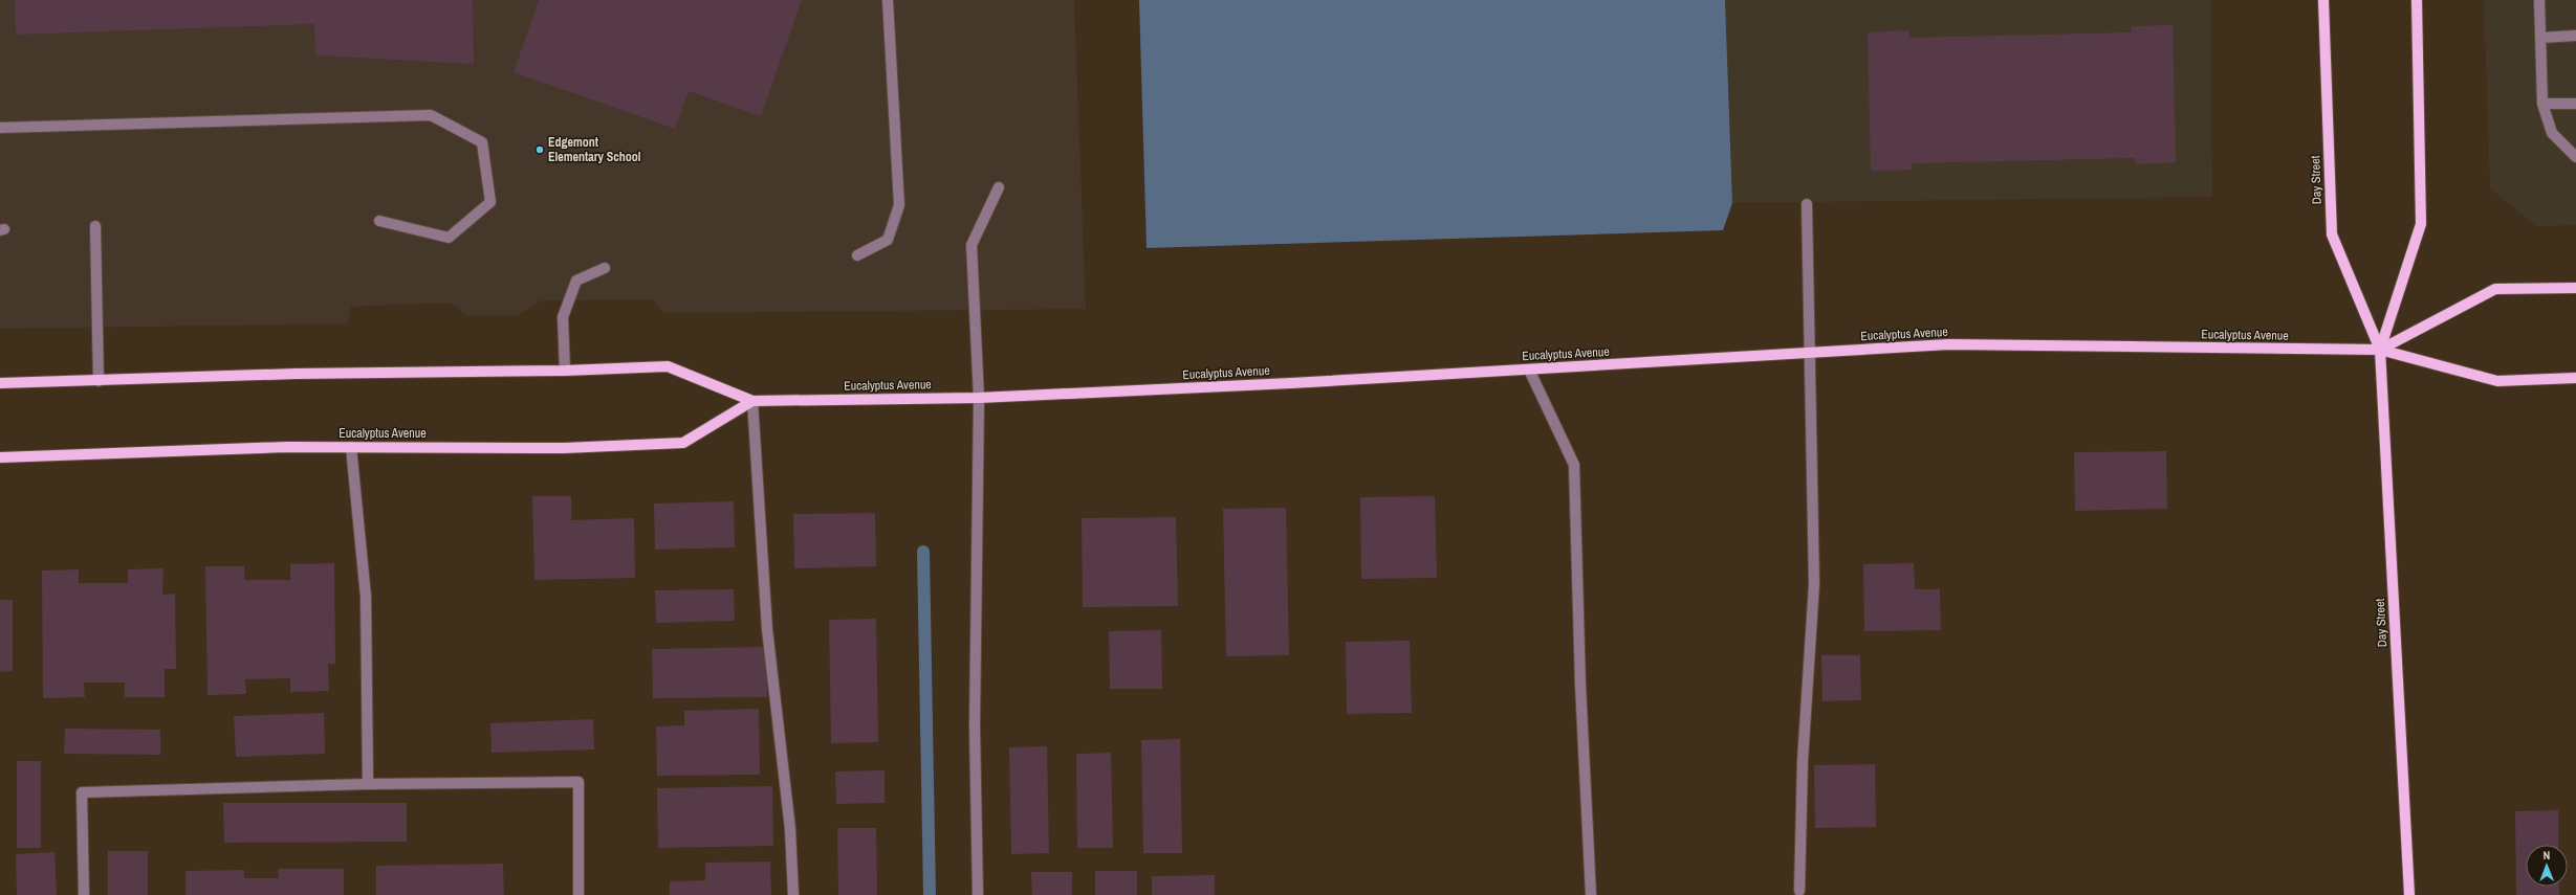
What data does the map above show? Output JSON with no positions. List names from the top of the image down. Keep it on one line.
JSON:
{"streets":{"main road":["Day Street","Eucalyptus Avenue"]},"crossings":[["Day Street","Eucalyptus Avenue"]],"places":["Edgemont Elementary School"],"north":"top"}
